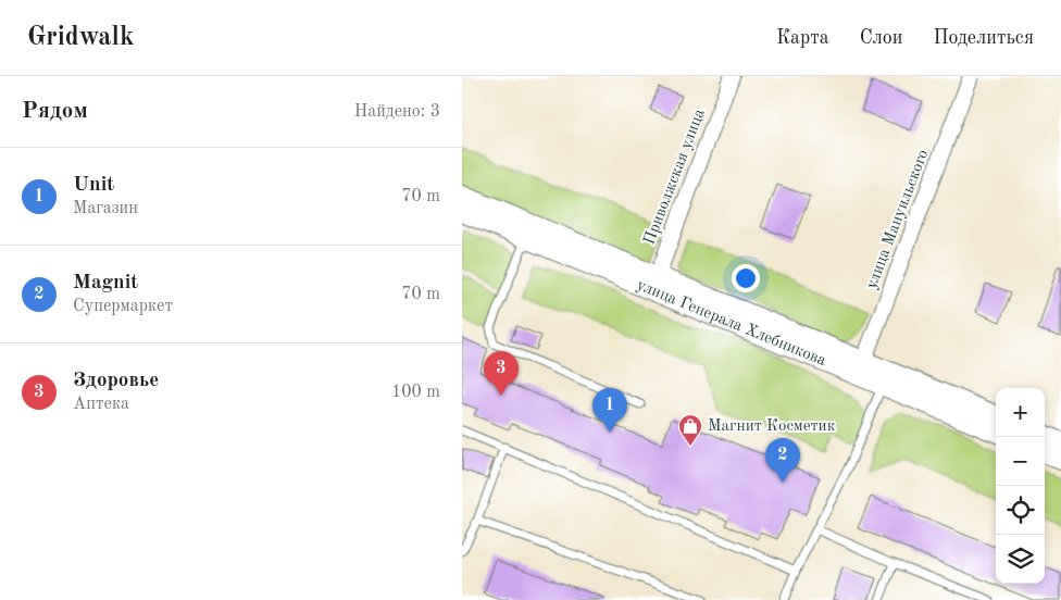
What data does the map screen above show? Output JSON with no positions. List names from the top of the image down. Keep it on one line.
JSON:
{"streets":{"street":["Приволжская улица","улица Мануильского","улица Генерала Хлебникова"]},"crossings":[["Приволжская улица","улица Генерала Хлебникова"],["улица Мануильского","улица Генерала Хлебникова"]],"places":{"shop":["Магнит Косметик"]},"page":{"header":"Gridwalk","nav":["Карта","Слои","Поделиться"],"heading":["Рядом","Найдено: 3"],"list":[{"mark":"1","name":"Unit","note":"Магазин","value":"70 m"},{"mark":"2","name":"Magnit","note":"Супермаркет","value":"70 m"},{"mark":"3","name":"Здоровье","note":"Аптека","value":"100 m"}],"pins":["3","1","2"],"map_buttons":["+","−"]}}
